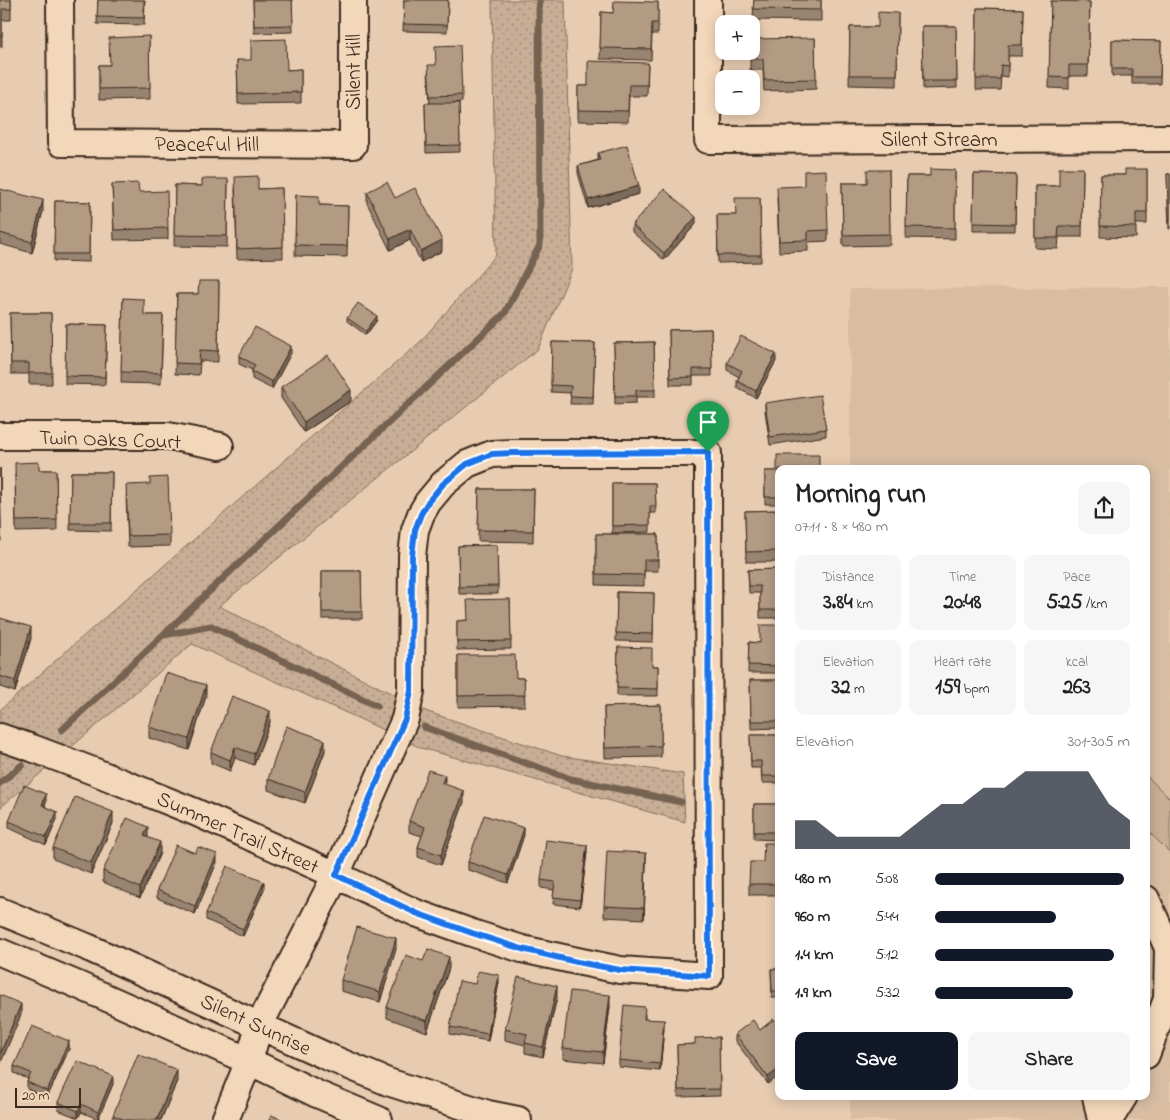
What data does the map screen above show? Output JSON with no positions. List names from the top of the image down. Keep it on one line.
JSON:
{"streets":{"street":["Silent Hill","Silent Stream","Peaceful Hill","Twin Oaks Court","Summer Trail Street","Silent Sunrise"]},"crossings":[["Silent Hill","Peaceful Hill"]],"scale_bar":"20 m","page":{"map_buttons":["+","−"],"heading":["Morning run","07:11 · 8 × 480 m"],"stats":[["Distance","3.84 km"],["Time","20:48"],["Pace","5:25 /km"],["Elevation","32 m"],["Heart rate","159 bpm"],["kcal","263"]],"chart":["Elevation","301–305 m"],"list":[{"name":"480 m","note":"5:08"},{"name":"960 m","note":"5:44"},{"name":"1.4 km","note":"5:12"},{"name":"1.9 km","note":"5:32"}],"buttons":["Save","Share"],"scale":"20 m"}}
